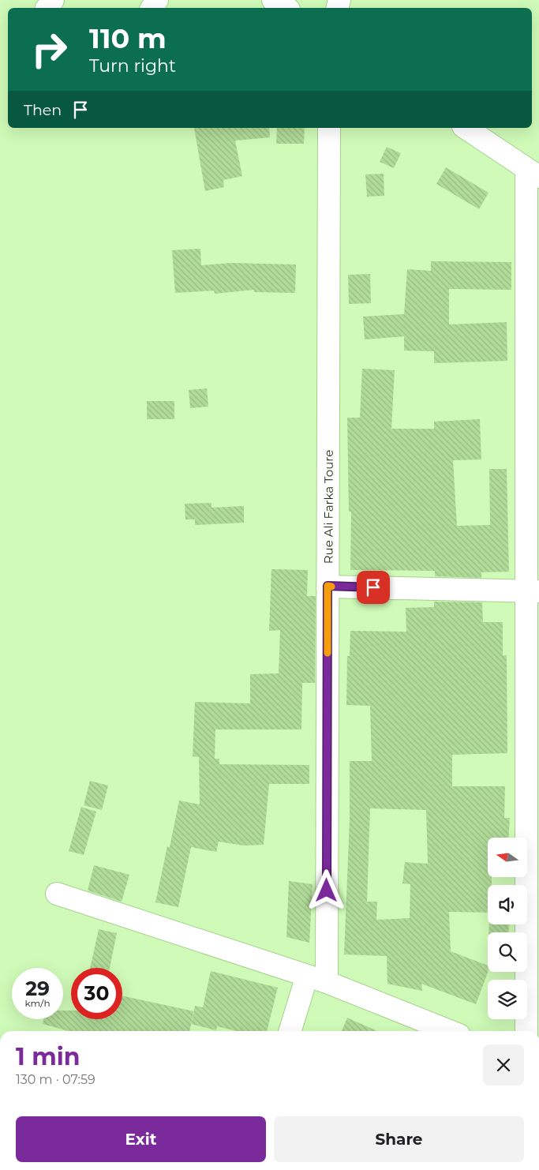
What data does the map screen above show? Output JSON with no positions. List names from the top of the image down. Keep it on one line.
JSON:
{"streets":{"street":["Rue Ali Farka Toure"]},"north":"left","page":{"turn":["110 m","Turn right"],"then":"Then","speed":"29 km/h","limit":"30","heading":["1 min","130 m · 07:59"],"buttons":["Exit","Share"]}}
